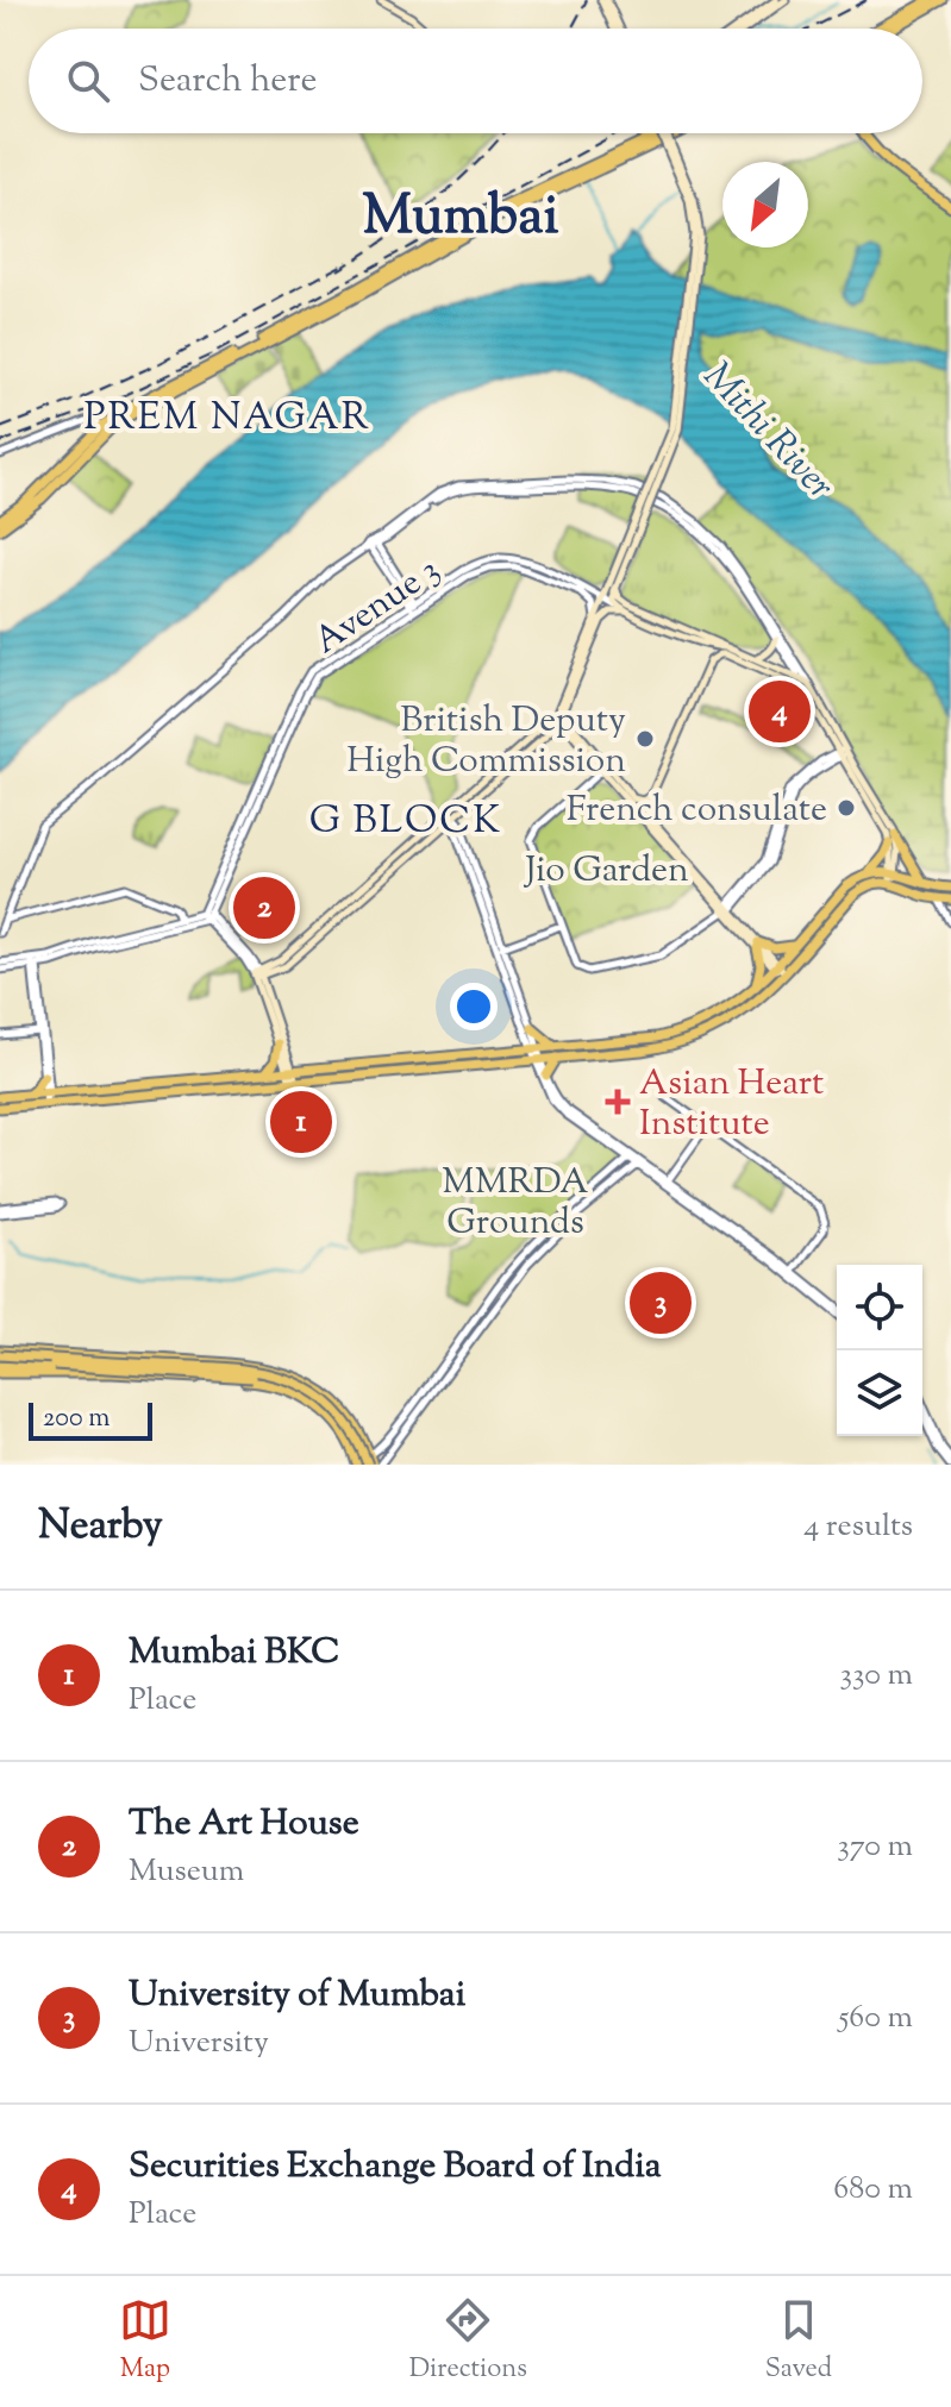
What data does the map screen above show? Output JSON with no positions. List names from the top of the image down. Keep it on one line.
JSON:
{"streets":{"street":["Avenue 3"]},"districts":["Mumbai","PREM NAGAR","G BLOCK"],"water":["Mithi River"],"parks":["Jio Garden","MMRDA Grounds"],"places":{"other":["British Deputy High Commission","French consulate"],"health":["Asian Heart Institute"]},"scale_bar":"200 m","north":"bottom left","page":{"search":"Search here","pins":["4","2","1","3"],"scale":"200 m","heading":["Nearby","4 results"],"list":[{"mark":"1","name":"Mumbai BKC","note":"Place","value":"330 m"},{"mark":"2","name":"The Art House","note":"Museum","value":"370 m"},{"mark":"3","name":"University of Mumbai","note":"University","value":"560 m"},{"mark":"4","name":"Securities Exchange Board of India","note":"Place","value":"680 m"}],"nav":["Map","Directions","Saved"]}}
